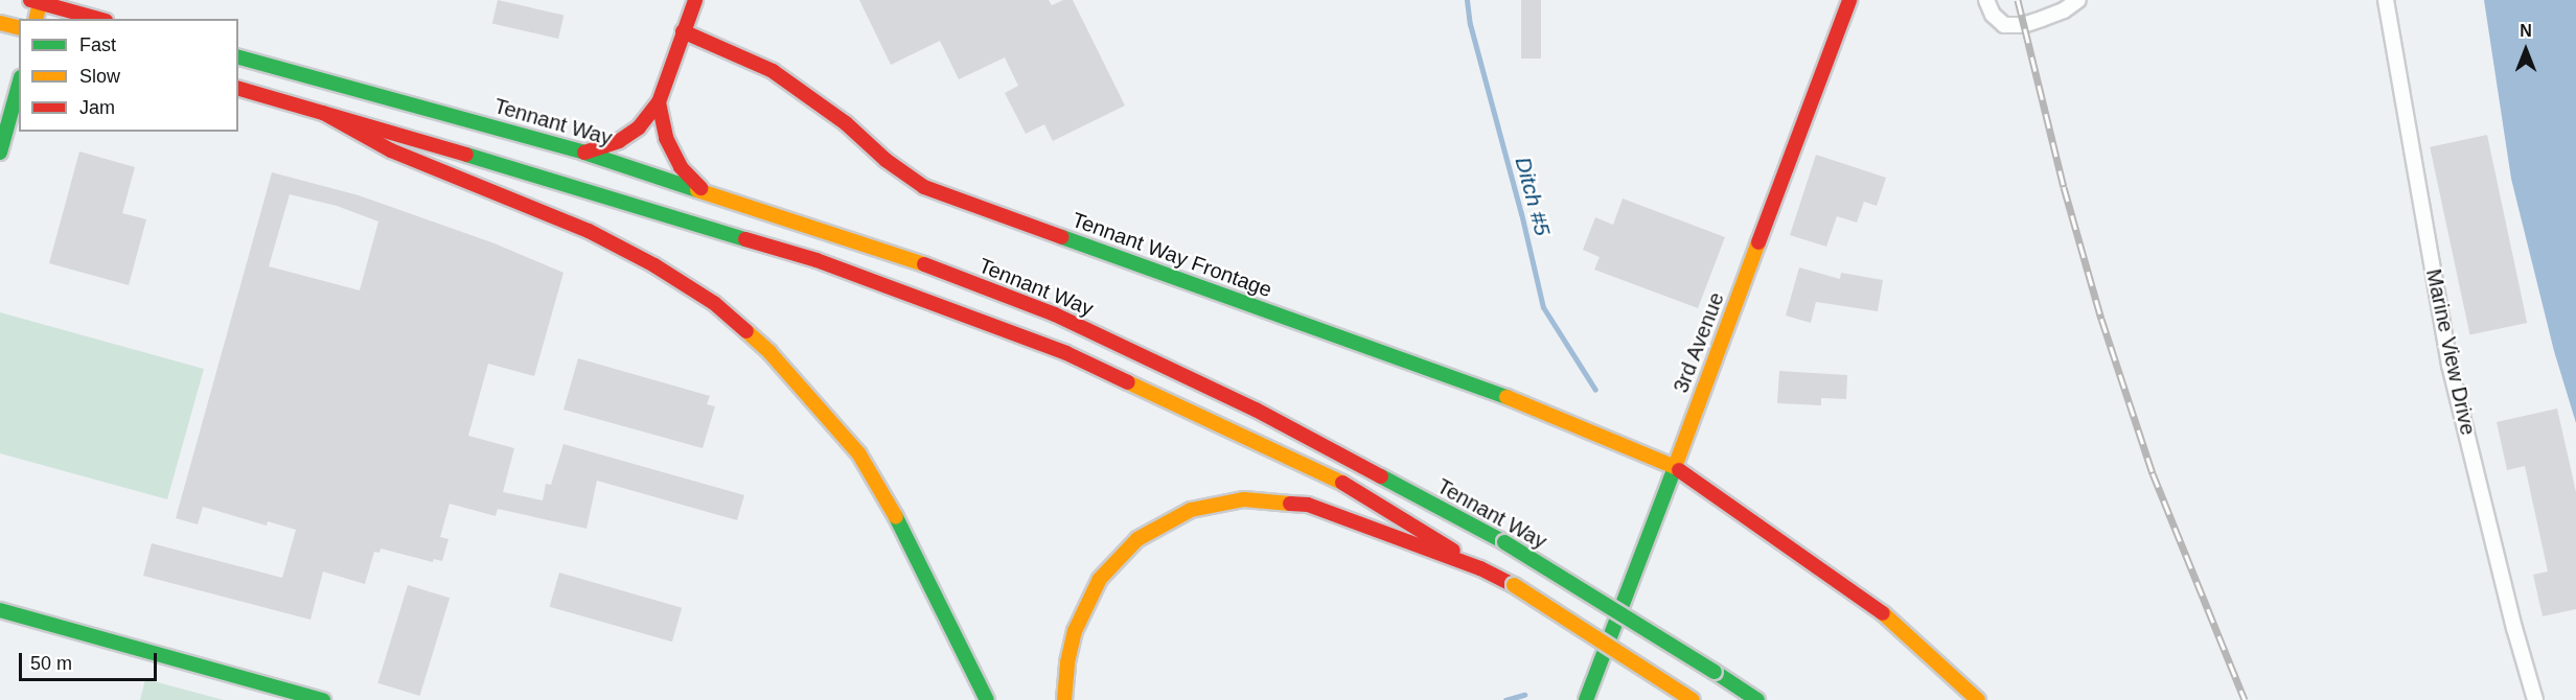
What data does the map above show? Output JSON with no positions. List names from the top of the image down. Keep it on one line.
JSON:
{"streets":{"main road":["Tennant Way","Tennant Way Frontage","3rd Avenue"],"street":["Marine View Drive"]},"crossings":[["Tennant Way Frontage","3rd Avenue"]],"water":["Ditch #5"],"legend":["Fast","Slow","Jam"],"scale_bar":"50 m","north":"top"}
